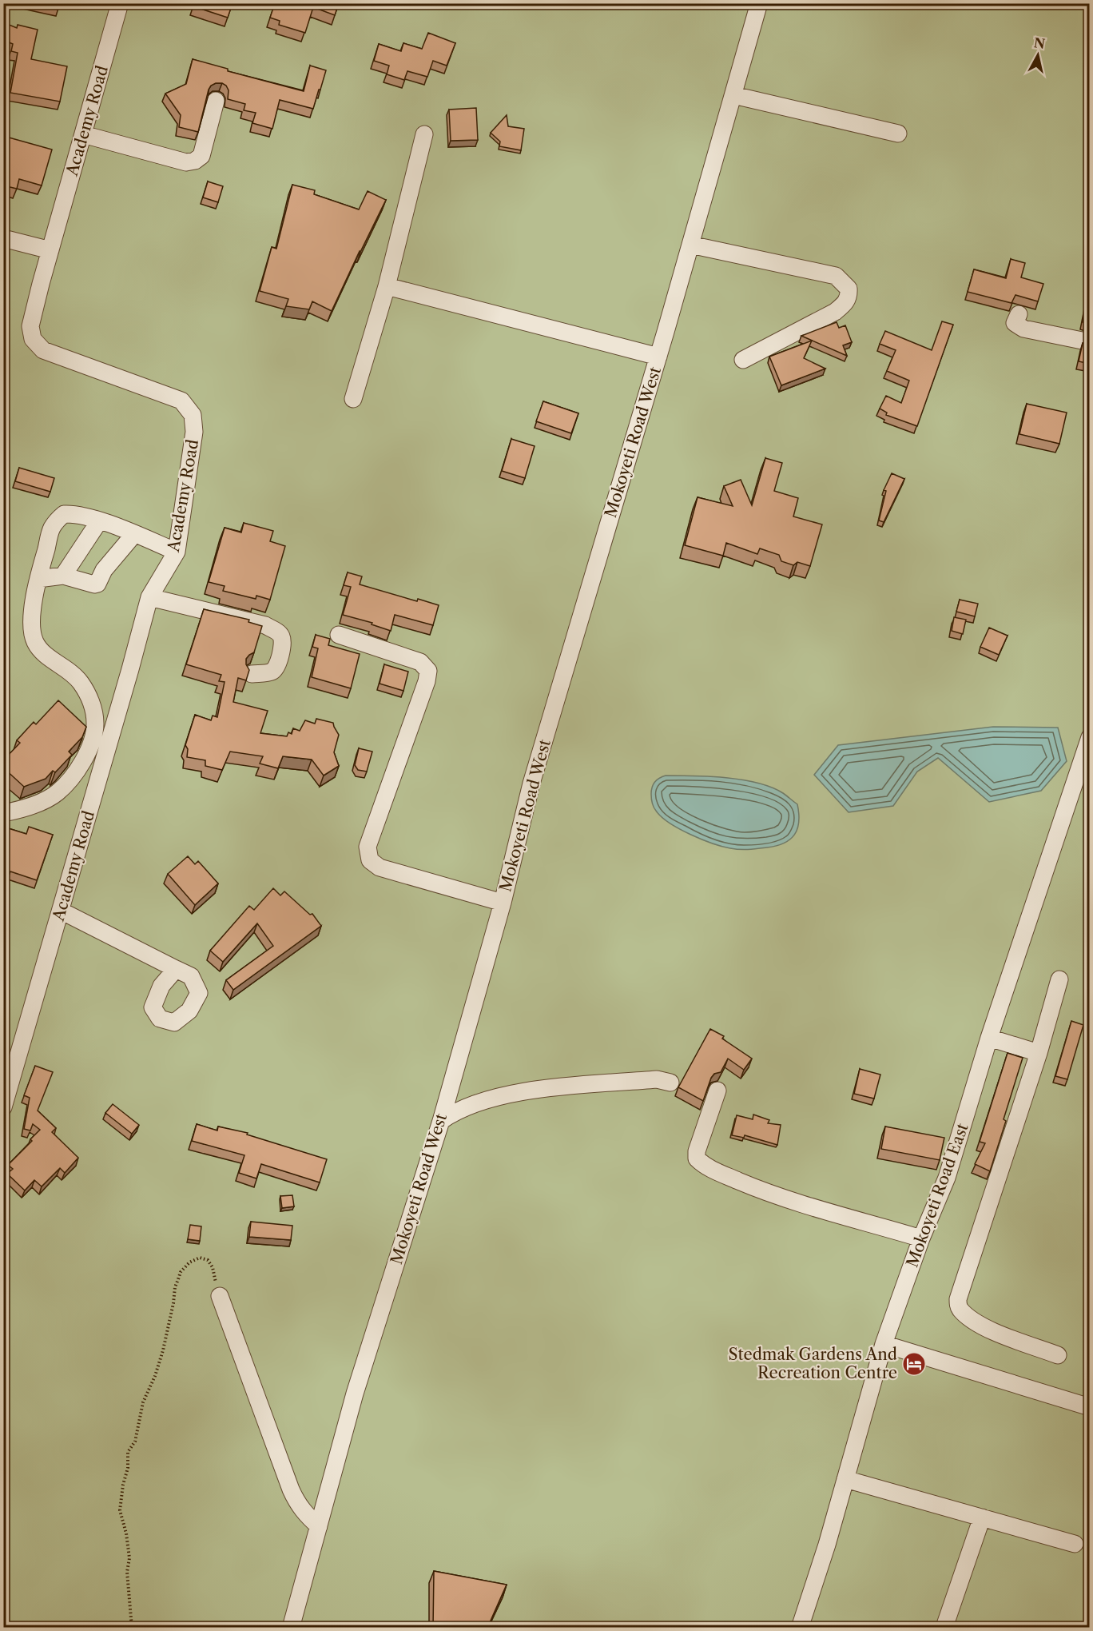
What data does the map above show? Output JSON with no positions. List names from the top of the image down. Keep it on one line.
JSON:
{"streets":{"street":["Academy Road","Mokoyeti Road West","Mokoyeti Road East"]},"places":{"hotel":["Stedmak Gardens And Recreation Centre"]},"north":"top"}
